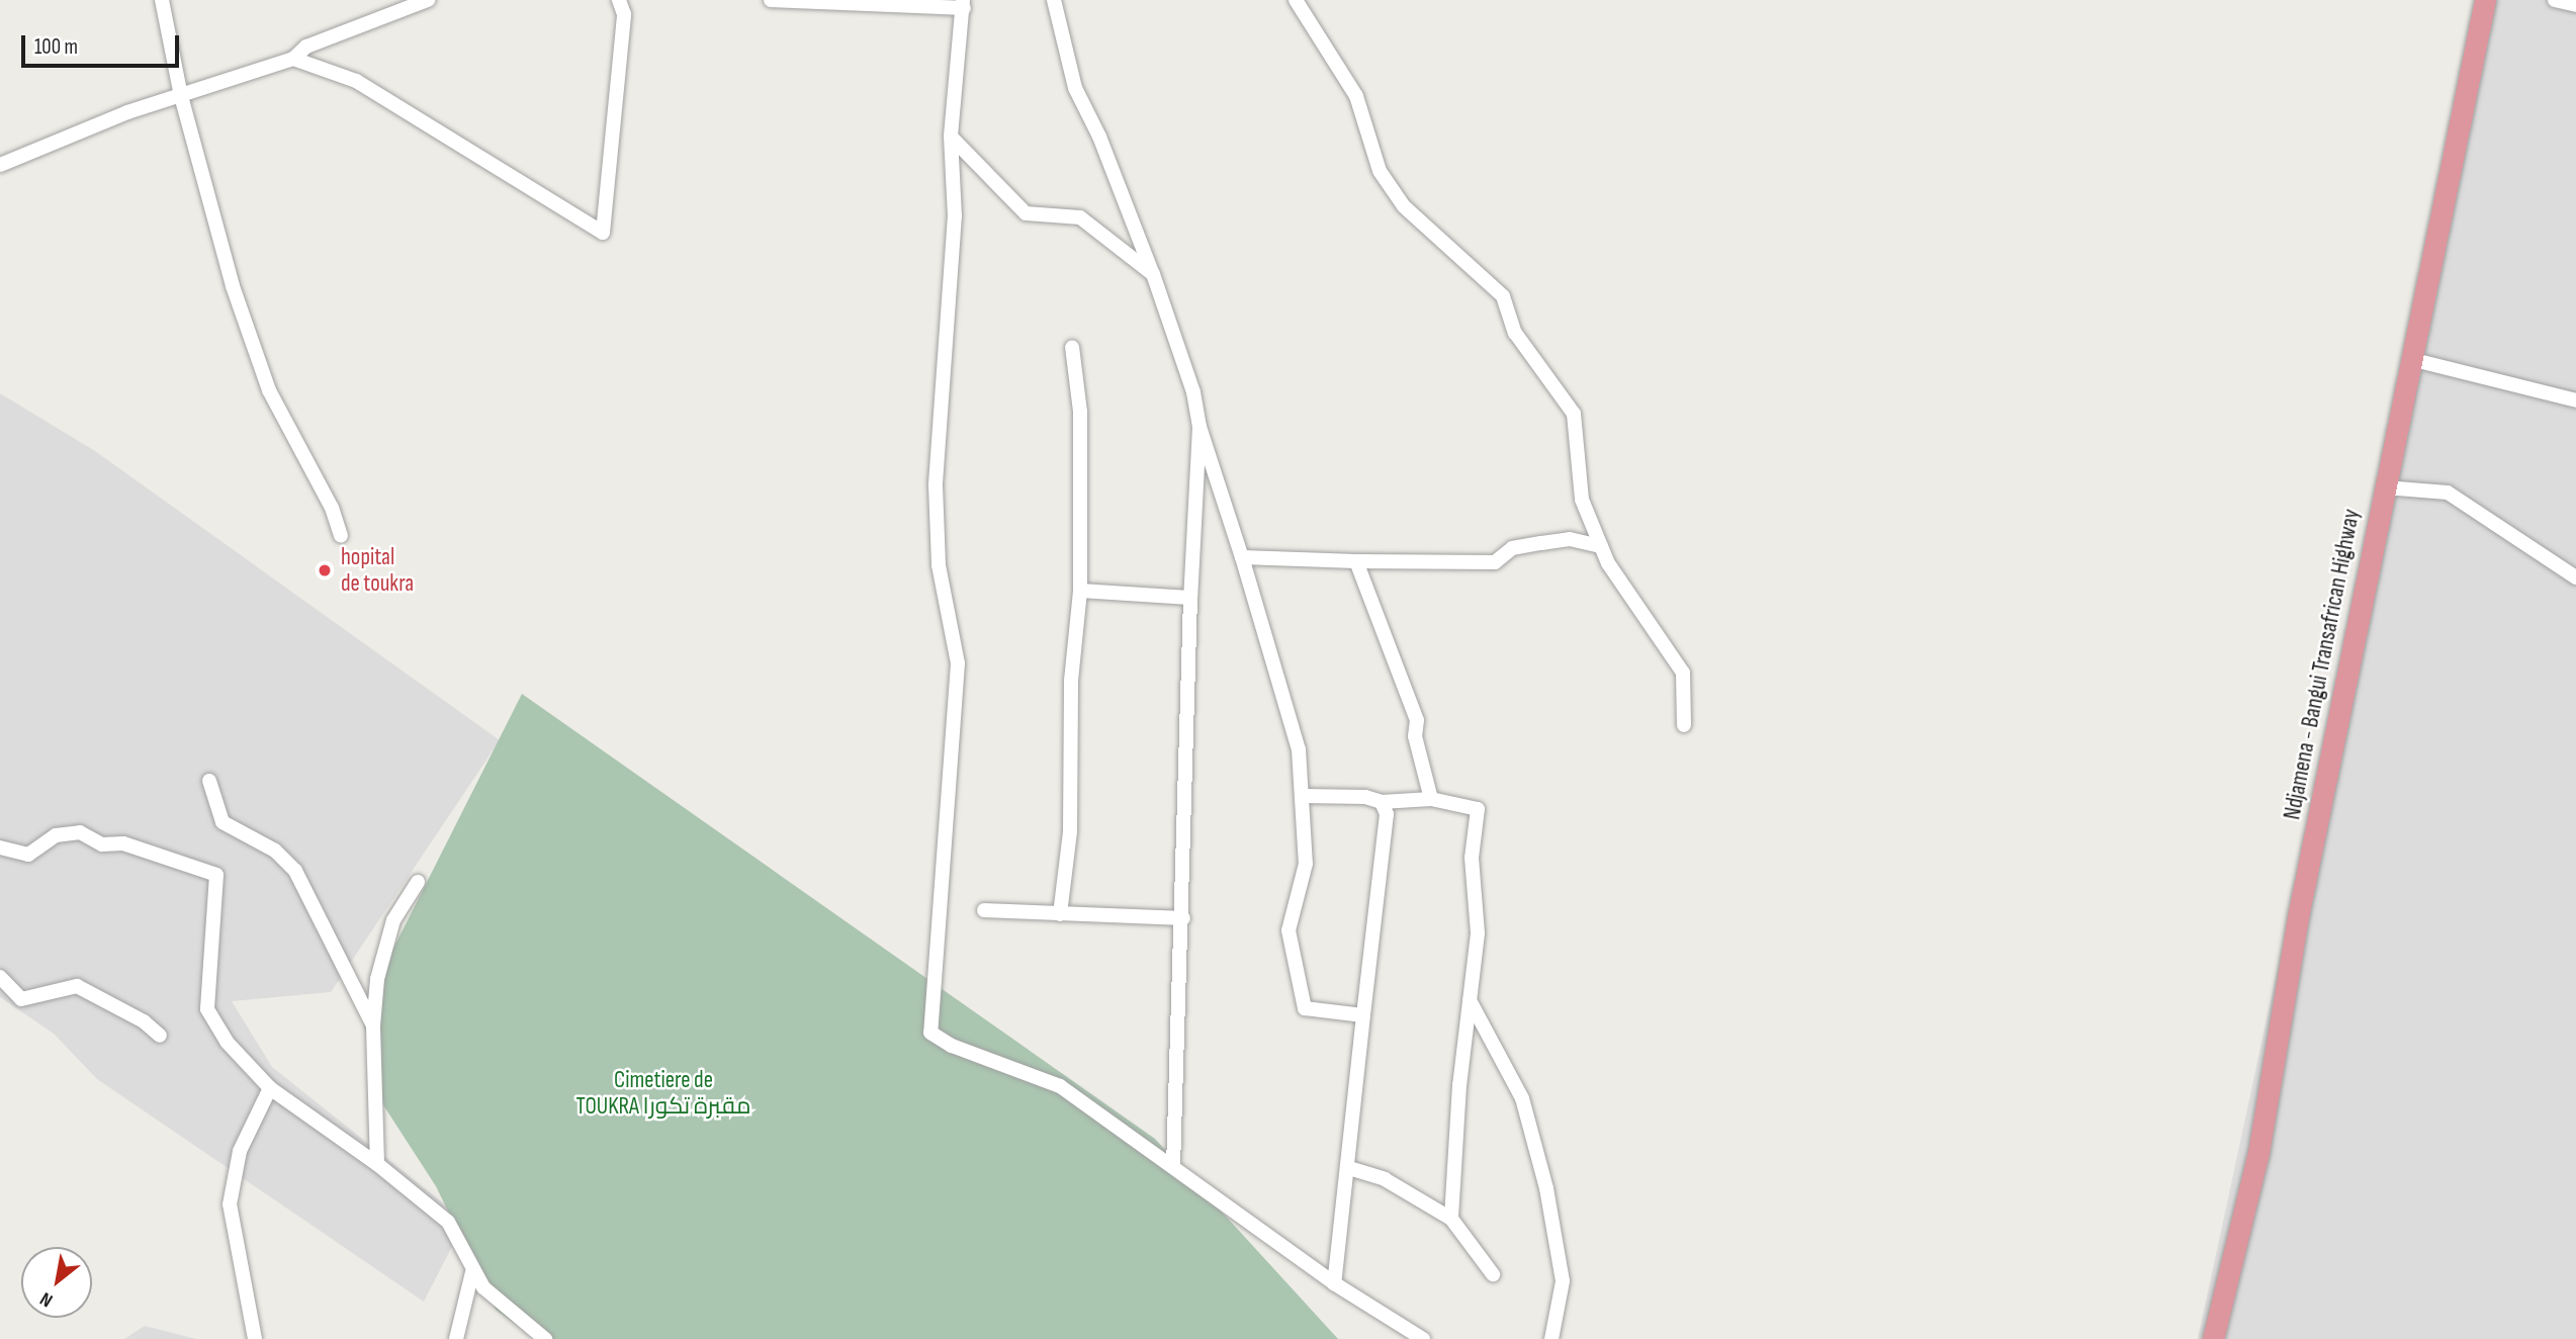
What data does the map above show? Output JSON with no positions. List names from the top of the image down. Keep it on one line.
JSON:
{"streets":{"highway":["Ndjamena - Bangui Transafrican Highway"]},"parks":["Cimetiere de TOUKRA مقبرة تكورا"],"places":["hopital de toukra"],"scale_bar":"100 m","north":"bottom left"}
